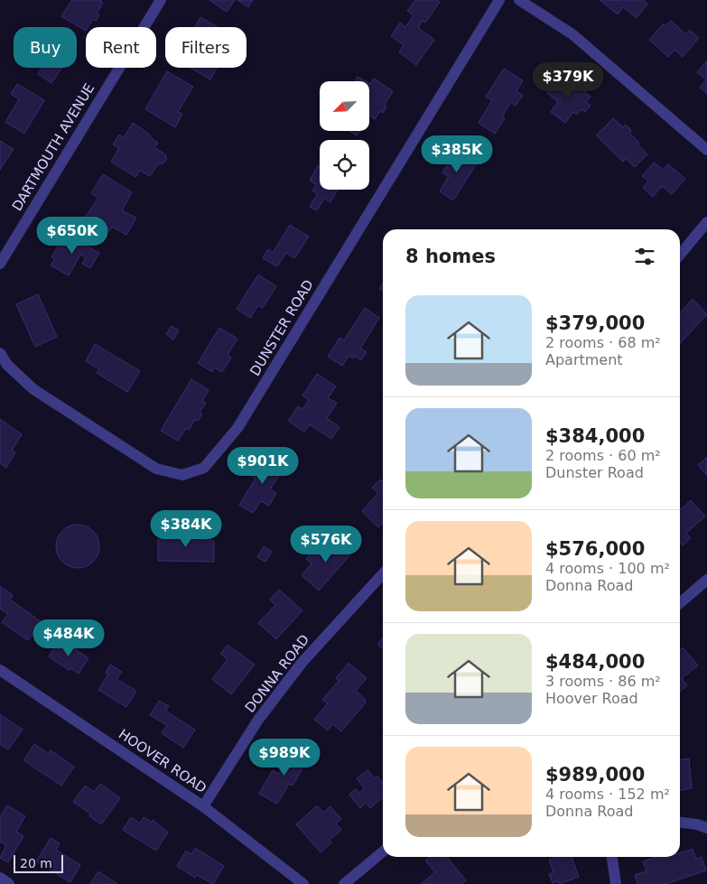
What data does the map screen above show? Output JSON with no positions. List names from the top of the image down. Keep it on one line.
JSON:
{"streets":{"street":["DARTMOUTH AVENUE","DUNSTER ROAD","DONNA ROAD","HOOVER ROAD"]},"crossings":[["DONNA ROAD","HOOVER ROAD"]],"scale_bar":"20 m","north":"bottom left","page":{"chip":["Buy","Rent","Filters"],"price":["$379K","$385K","$650K","$901K","$384K","$576K","$484K","$989K"],"heading":"8 homes","list":[{"name":"$379,000","note":"2 rooms · 68 m² · Apartment"},{"name":"$384,000","note":"2 rooms · 60 m² · Dunster Road"},{"name":"$576,000","note":"4 rooms · 100 m² · Donna Road"},{"name":"$484,000","note":"3 rooms · 86 m² · Hoover Road"},{"name":"$989,000","note":"4 rooms · 152 m² · Donna Road"}],"scale":"20 m"}}
